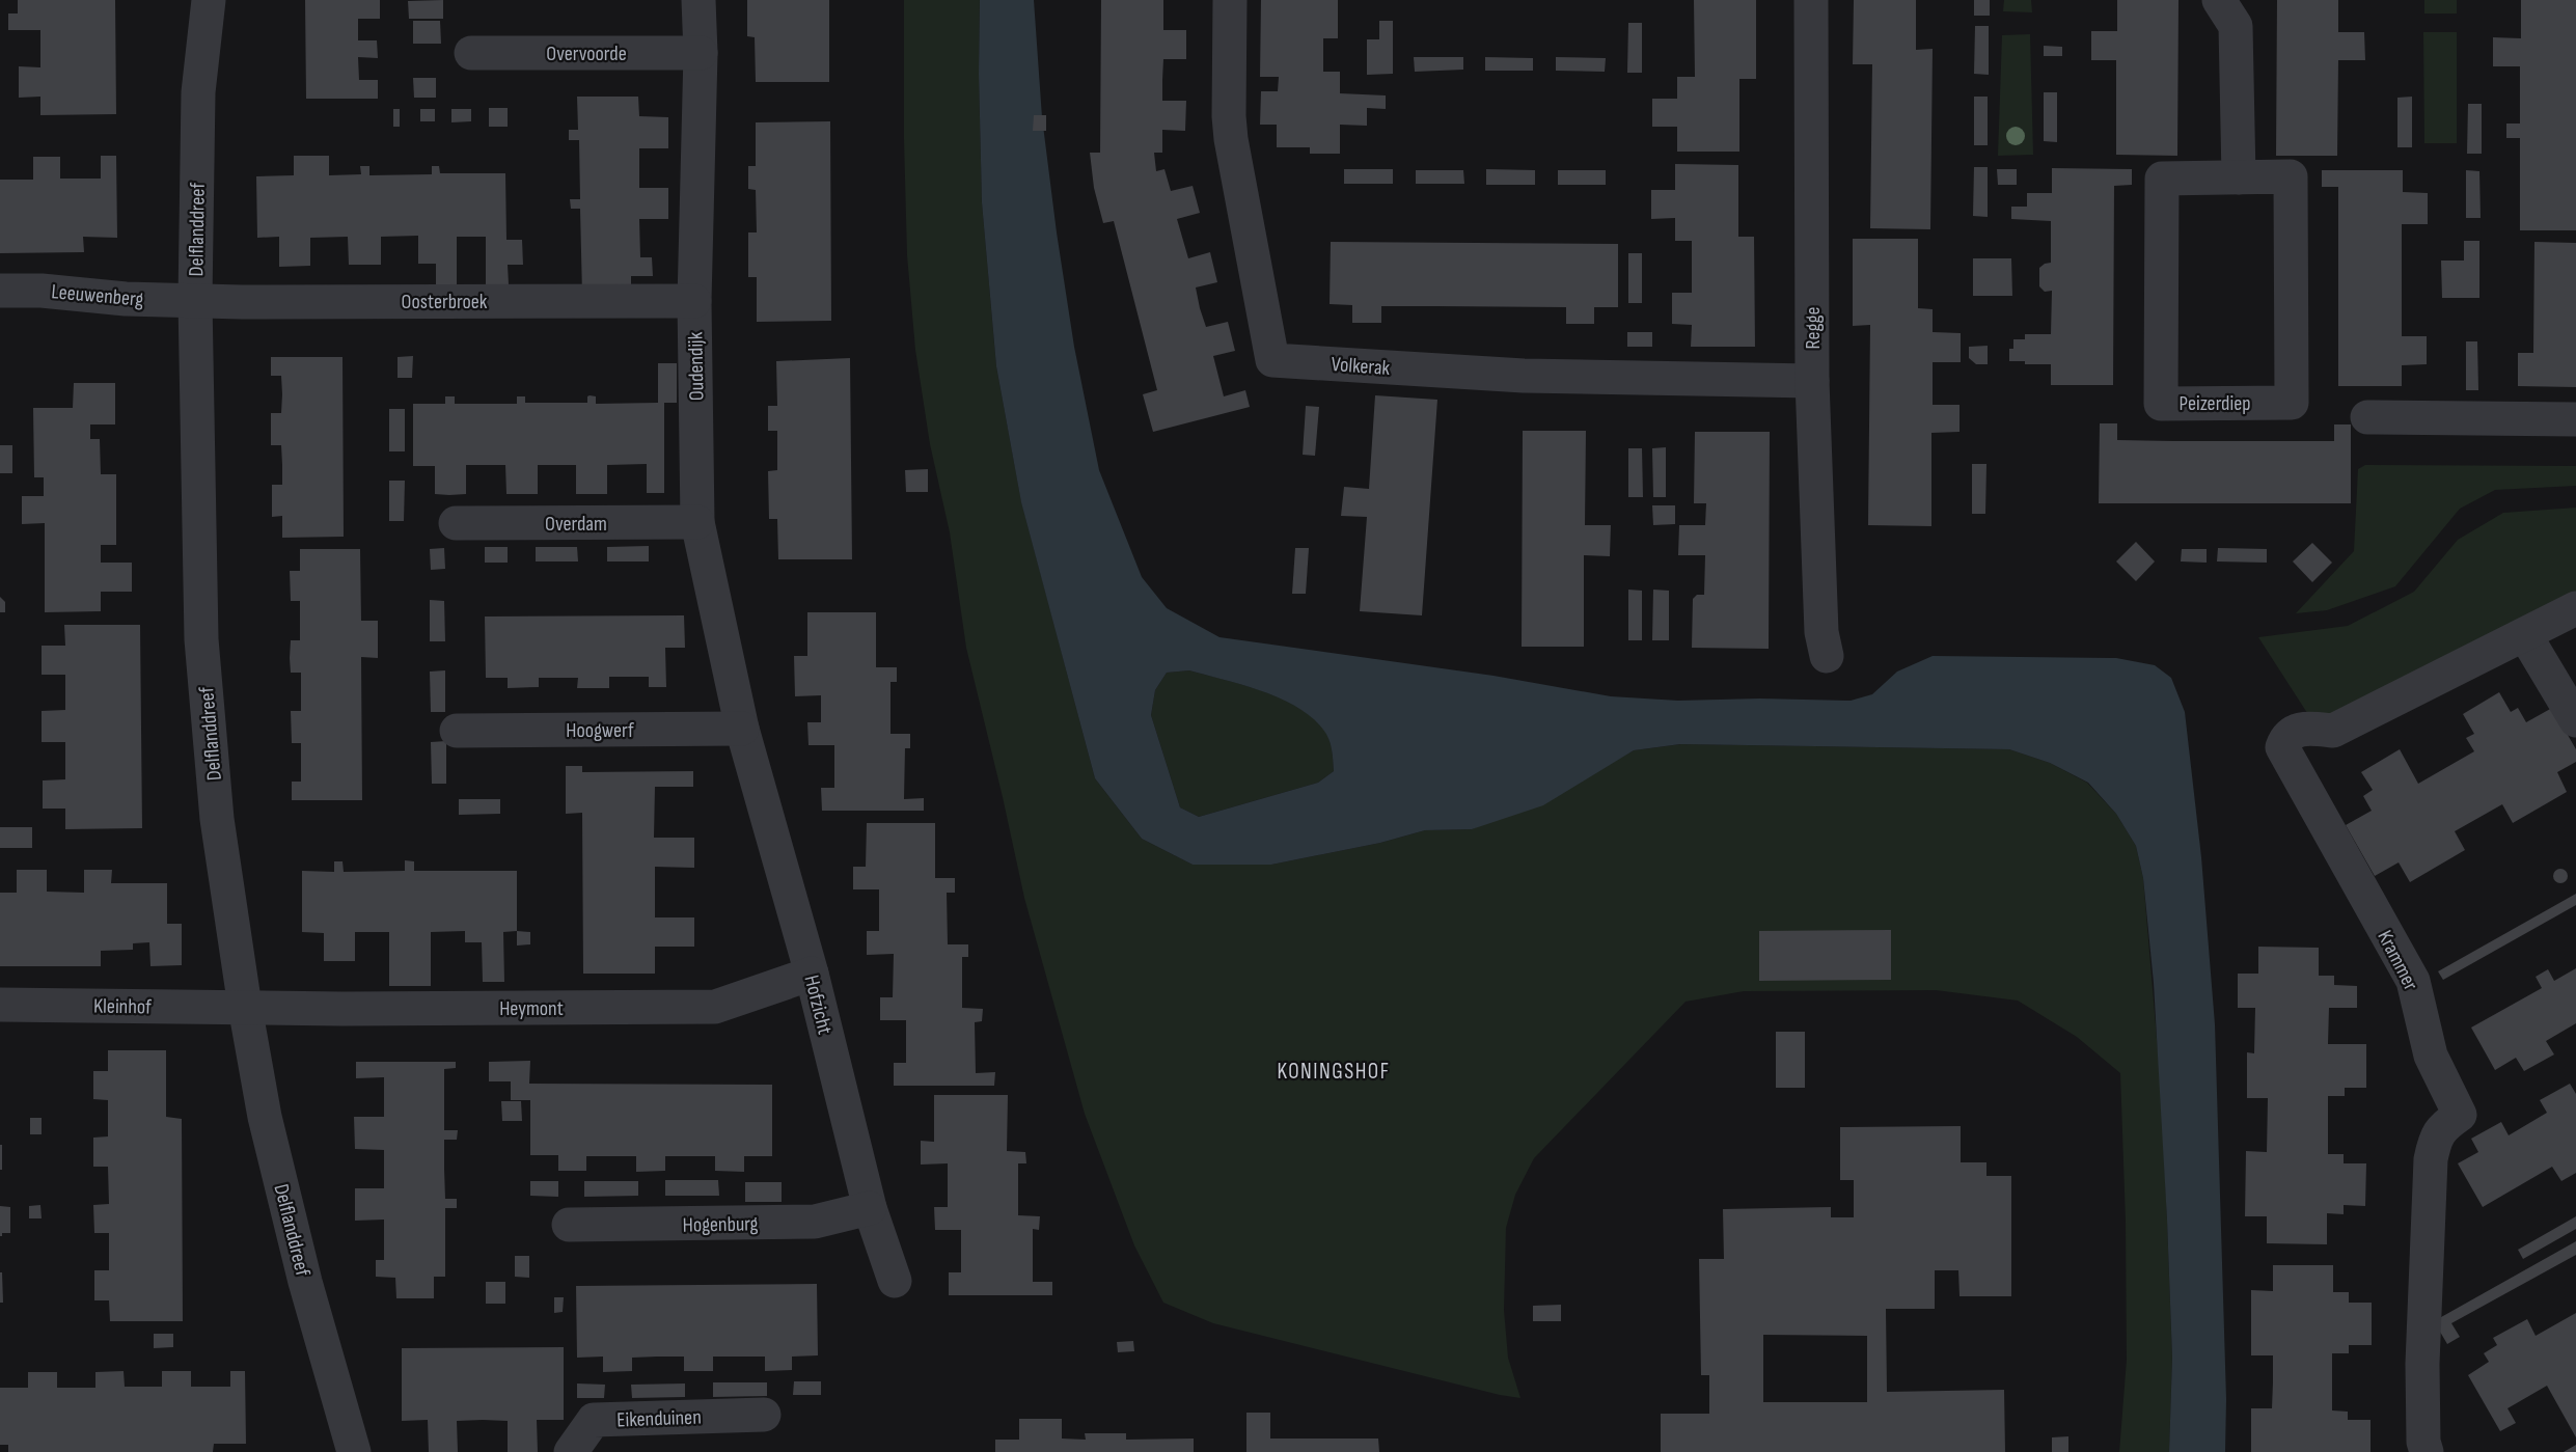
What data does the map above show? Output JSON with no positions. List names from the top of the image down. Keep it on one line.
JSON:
{"streets":{"street":["Overvoorde","Delflanddreef","Leeuwenberg","Oosterbroek","Regge","Volkerak","Oudendijk","Peizerdiep","Overdam","Hoogwerf","Krammer","Hofzicht","Kleinhof","Heymont","Hogenburg","Eikenduinen"]},"crossings":[["Overvoorde","Oudendijk"],["Delflanddreef","Leeuwenberg"],["Delflanddreef","Oosterbroek"],["Delflanddreef","Kleinhof"],["Delflanddreef","Heymont"],["Leeuwenberg","Oosterbroek"],["Oosterbroek","Oudendijk"],["Regge","Volkerak"],["Oudendijk","Overdam"],["Oudendijk","Hoogwerf"],["Oudendijk","Hofzicht"],["Hoogwerf","Hofzicht"],["Hofzicht","Heymont"],["Hofzicht","Hogenburg"],["Kleinhof","Heymont"]],"districts":["KONINGSHOF"]}
